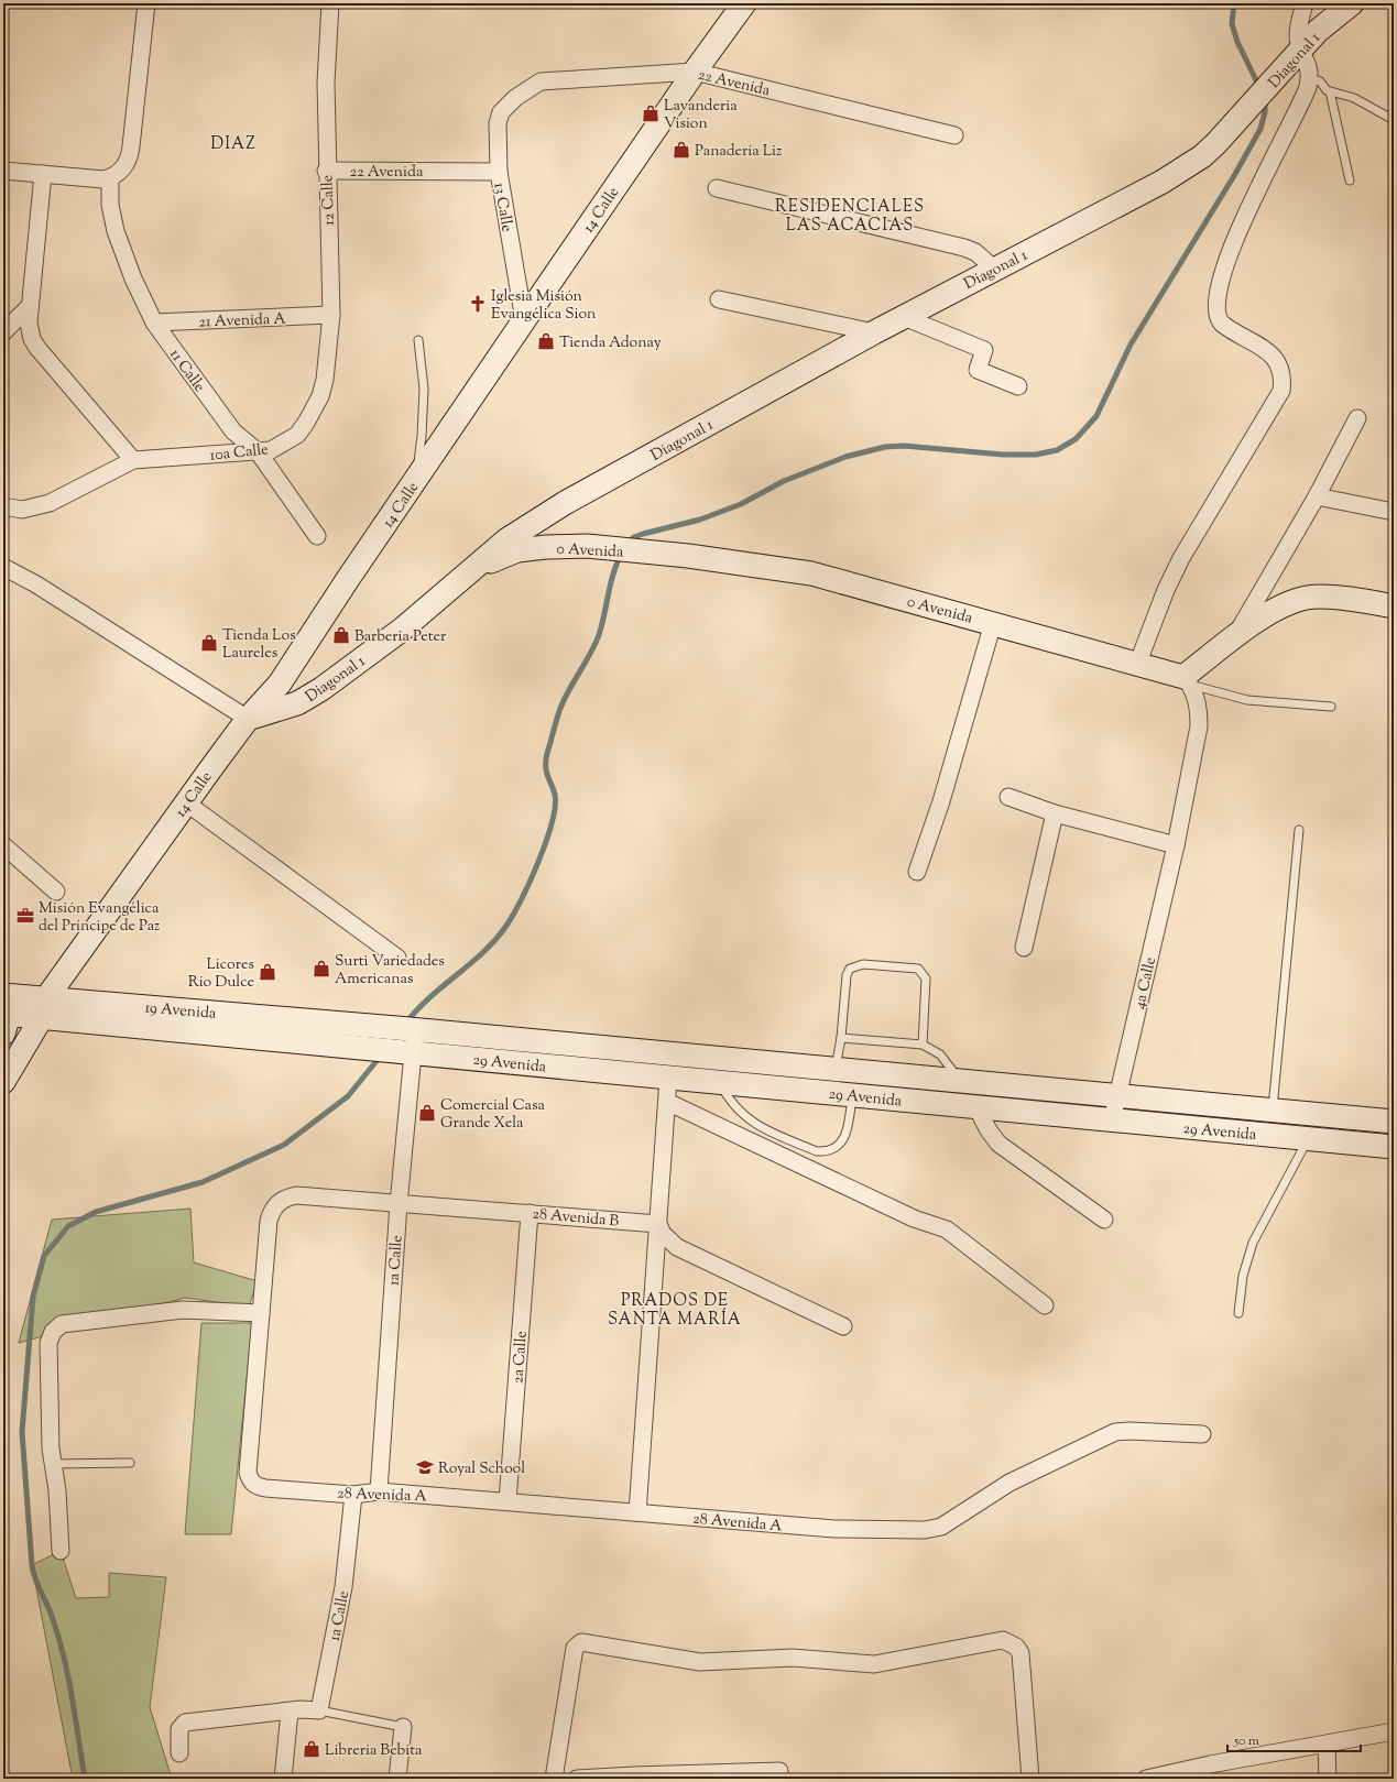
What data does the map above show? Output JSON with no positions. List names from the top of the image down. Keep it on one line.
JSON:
{"streets":{"street":["Diagonal 1","22 Avenida","12 Calle","13 Calle","14 Calle","21 Avenida A","11 Calle","10a Calle","0 Avenida","4a Calle","19 Avenida","29 Avenida","28 Avenida B","1a Calle","2a Calle","28 Avenida A"]},"crossings":[["Diagonal 1","14 Calle"],["Diagonal 1","0 Avenida"],["22 Avenida","12 Calle"],["22 Avenida","13 Calle"],["22 Avenida","14 Calle"],["12 Calle","21 Avenida A"],["12 Calle","10a Calle"],["13 Calle","14 Calle"],["14 Calle","19 Avenida"],["21 Avenida A","11 Calle"],["11 Calle","10a Calle"],["0 Avenida","4a Calle"],["4a Calle","29 Avenida"],["19 Avenida","29 Avenida"],["29 Avenida","1a Calle"],["28 Avenida B","1a Calle"],["28 Avenida B","2a Calle"],["28 Avenida B","28 Avenida A"],["1a Calle","28 Avenida A"],["2a Calle","28 Avenida A"]],"districts":["DIAZ","RESIDENCIALES LAS ACACIAS","PRADOS DE SANTA MARÍA"],"places":{"shop":["Lavanderia Vision","Panadería Liz","Tienda Adonay","Barberia Peter","Tienda Los Laureles","Surti Variedades Americanas","Licores Rio Dulce","Comercial Casa Grande Xela","Libreria Bebita"],"church":["Iglesia Misión Evangélica Sion"],"office":["Misión Evangélica del Príncipe de Paz"],"school or university":["Royal School"]},"scale_bar":"50 m"}
